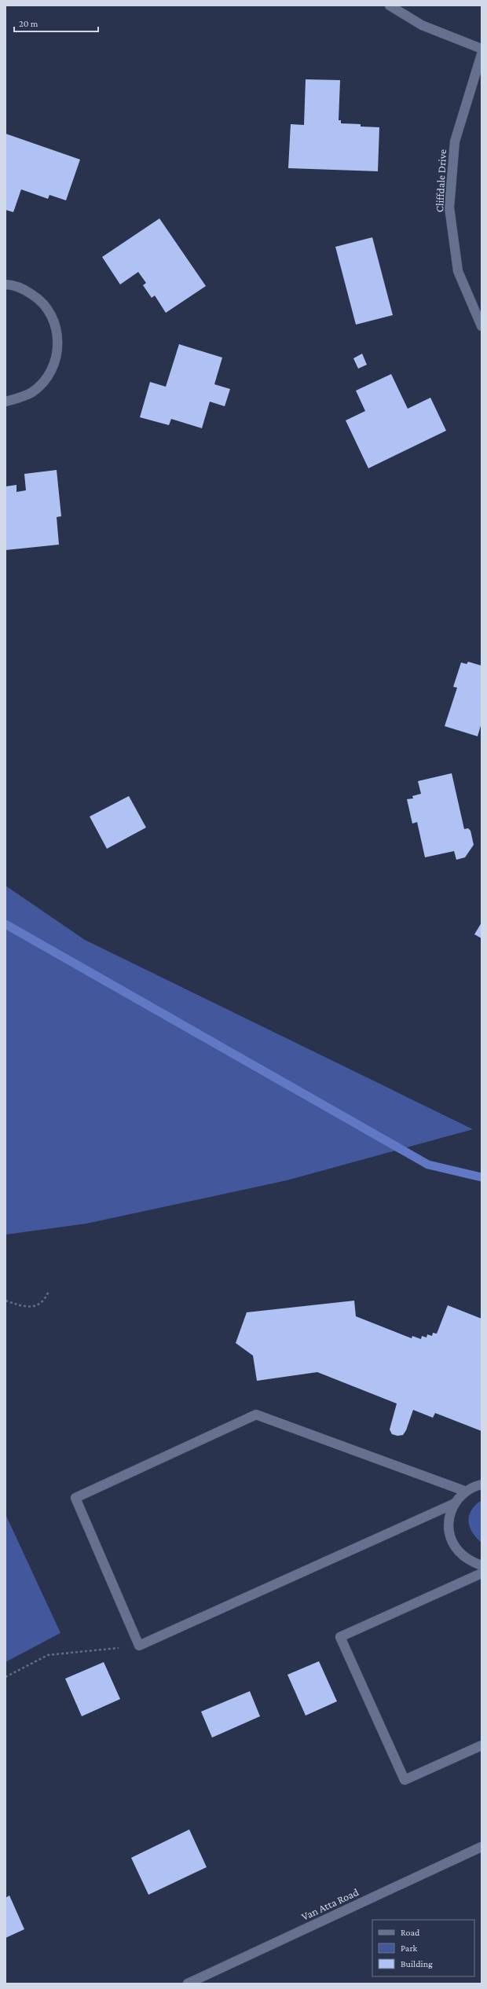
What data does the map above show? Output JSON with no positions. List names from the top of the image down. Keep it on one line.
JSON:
{"streets":{"street":["Cliffdale Drive","Van Atta Road"]},"legend":["Road","Park","Building"],"scale_bar":"20 m"}
